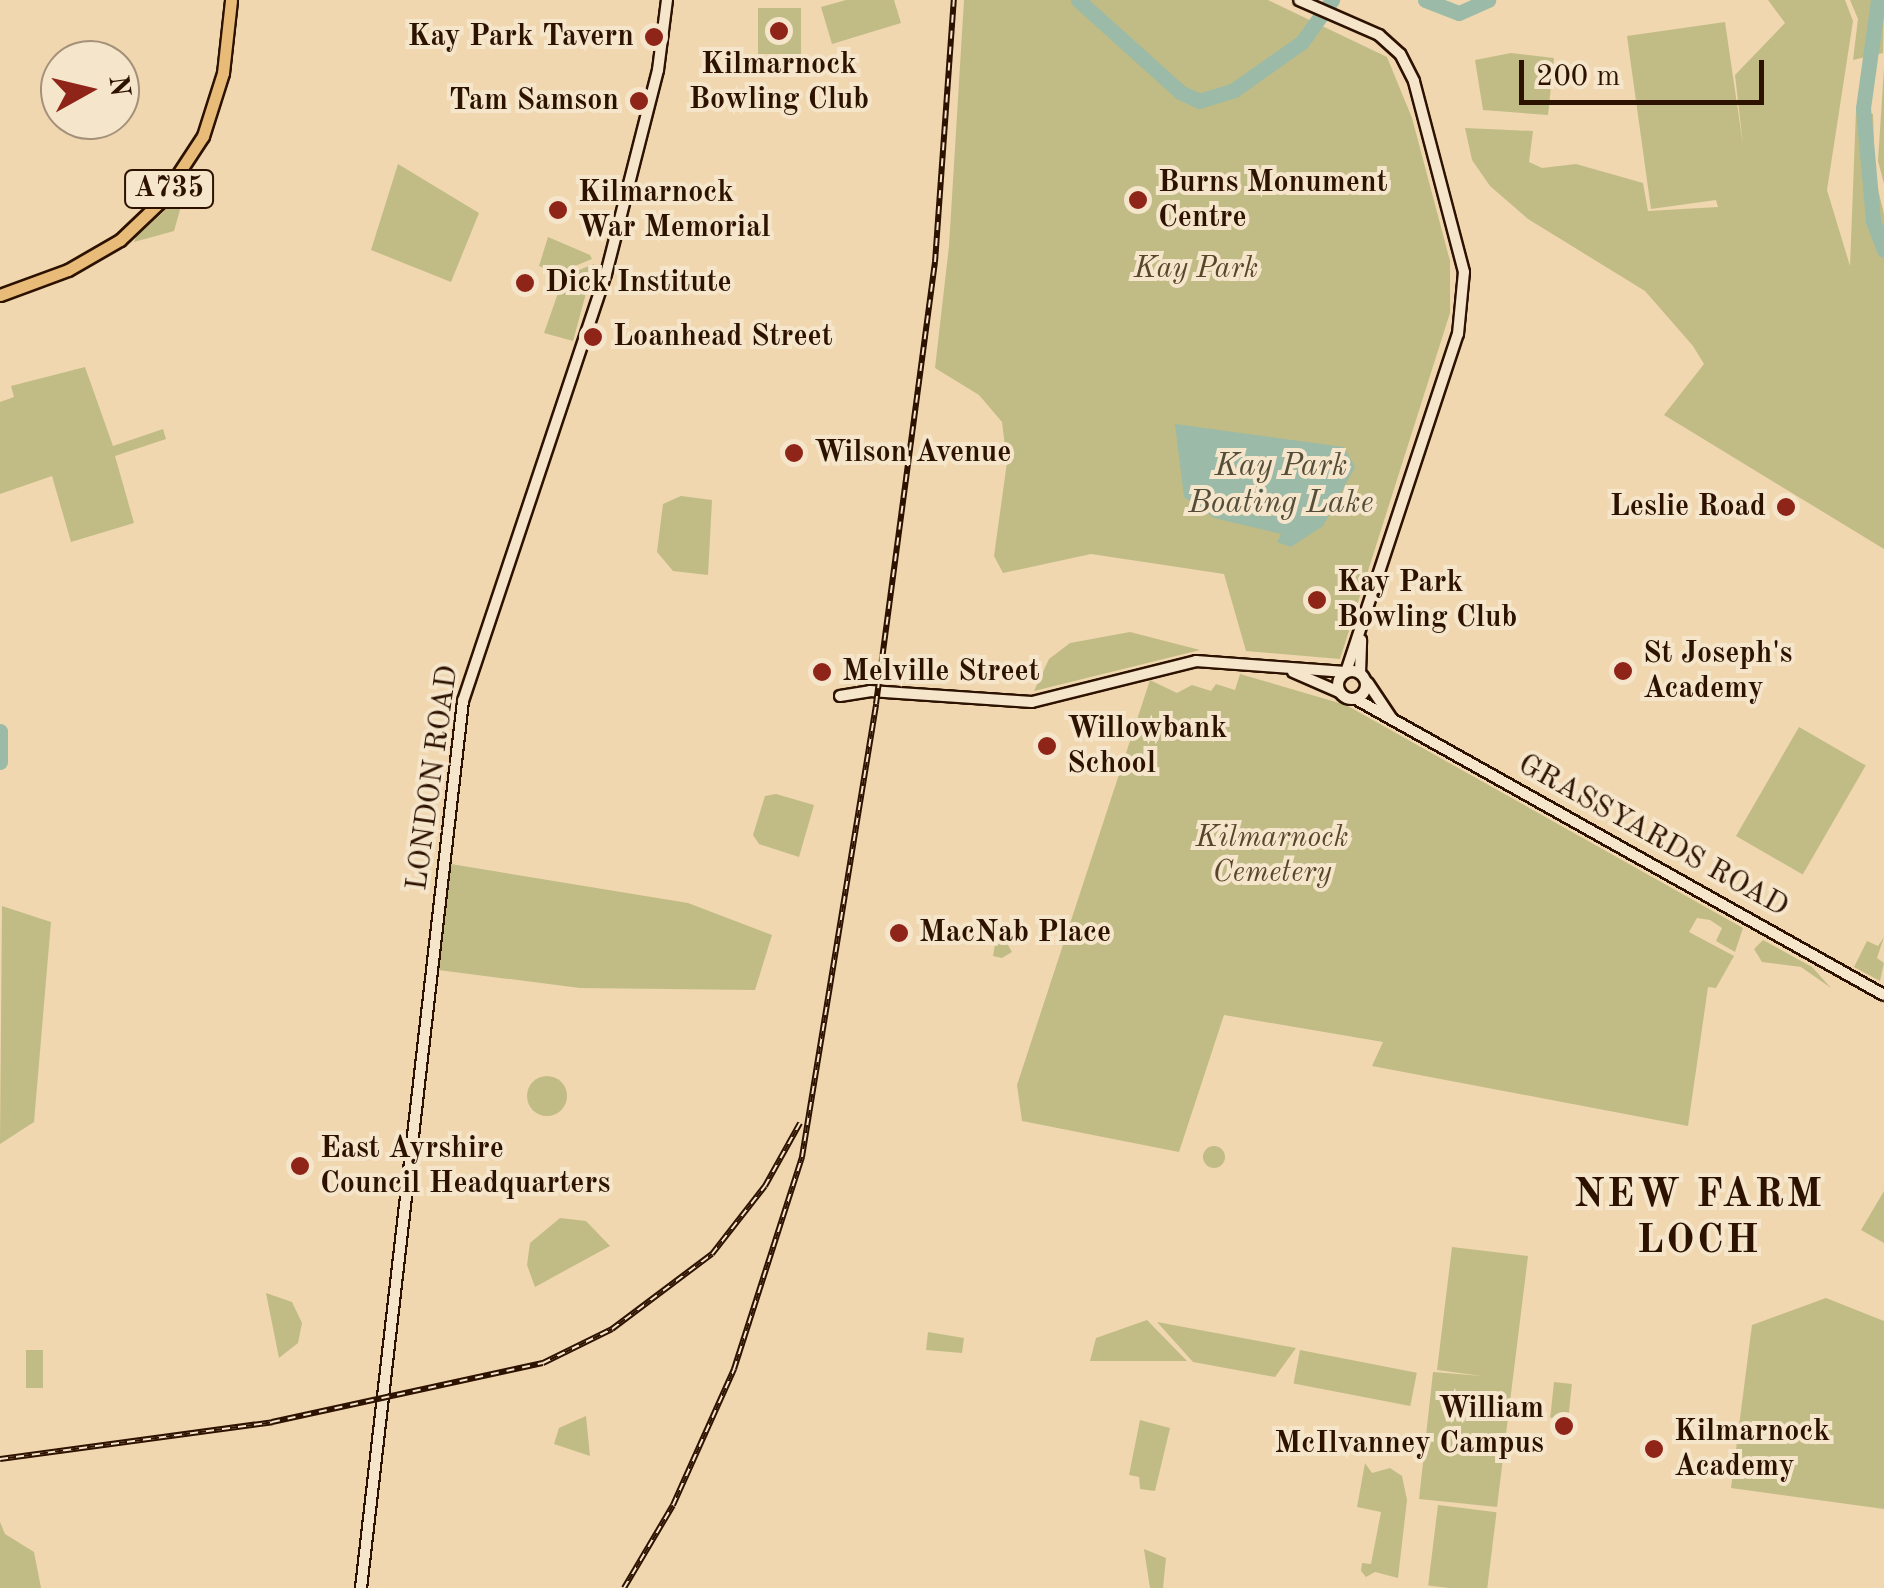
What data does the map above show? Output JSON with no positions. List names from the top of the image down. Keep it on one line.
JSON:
{"streets":{"main road":["A735","LONDON ROAD","GRASSYARDS ROAD"]},"districts":["NEW FARM LOCH"],"water":["Kay Park Boating Lake"],"parks":["Kay Park","Kilmarnock Cemetery"],"places":["Kilmarnock Bowling Club","Kay Park Tavern","Tam Samson","Burns Monument Centre","Kilmarnock War Memorial","Dick Institute","Loanhead Street","Wilson Avenue","Leslie Road","Kay Park Bowling Club","St Joseph's Academy","Melville Street","Willowbank School","MacNab Place","East Ayrshire Council Headquarters","William McIlvanney Campus","Kilmarnock Academy"],"scale_bar":"200 m","north":"right"}
